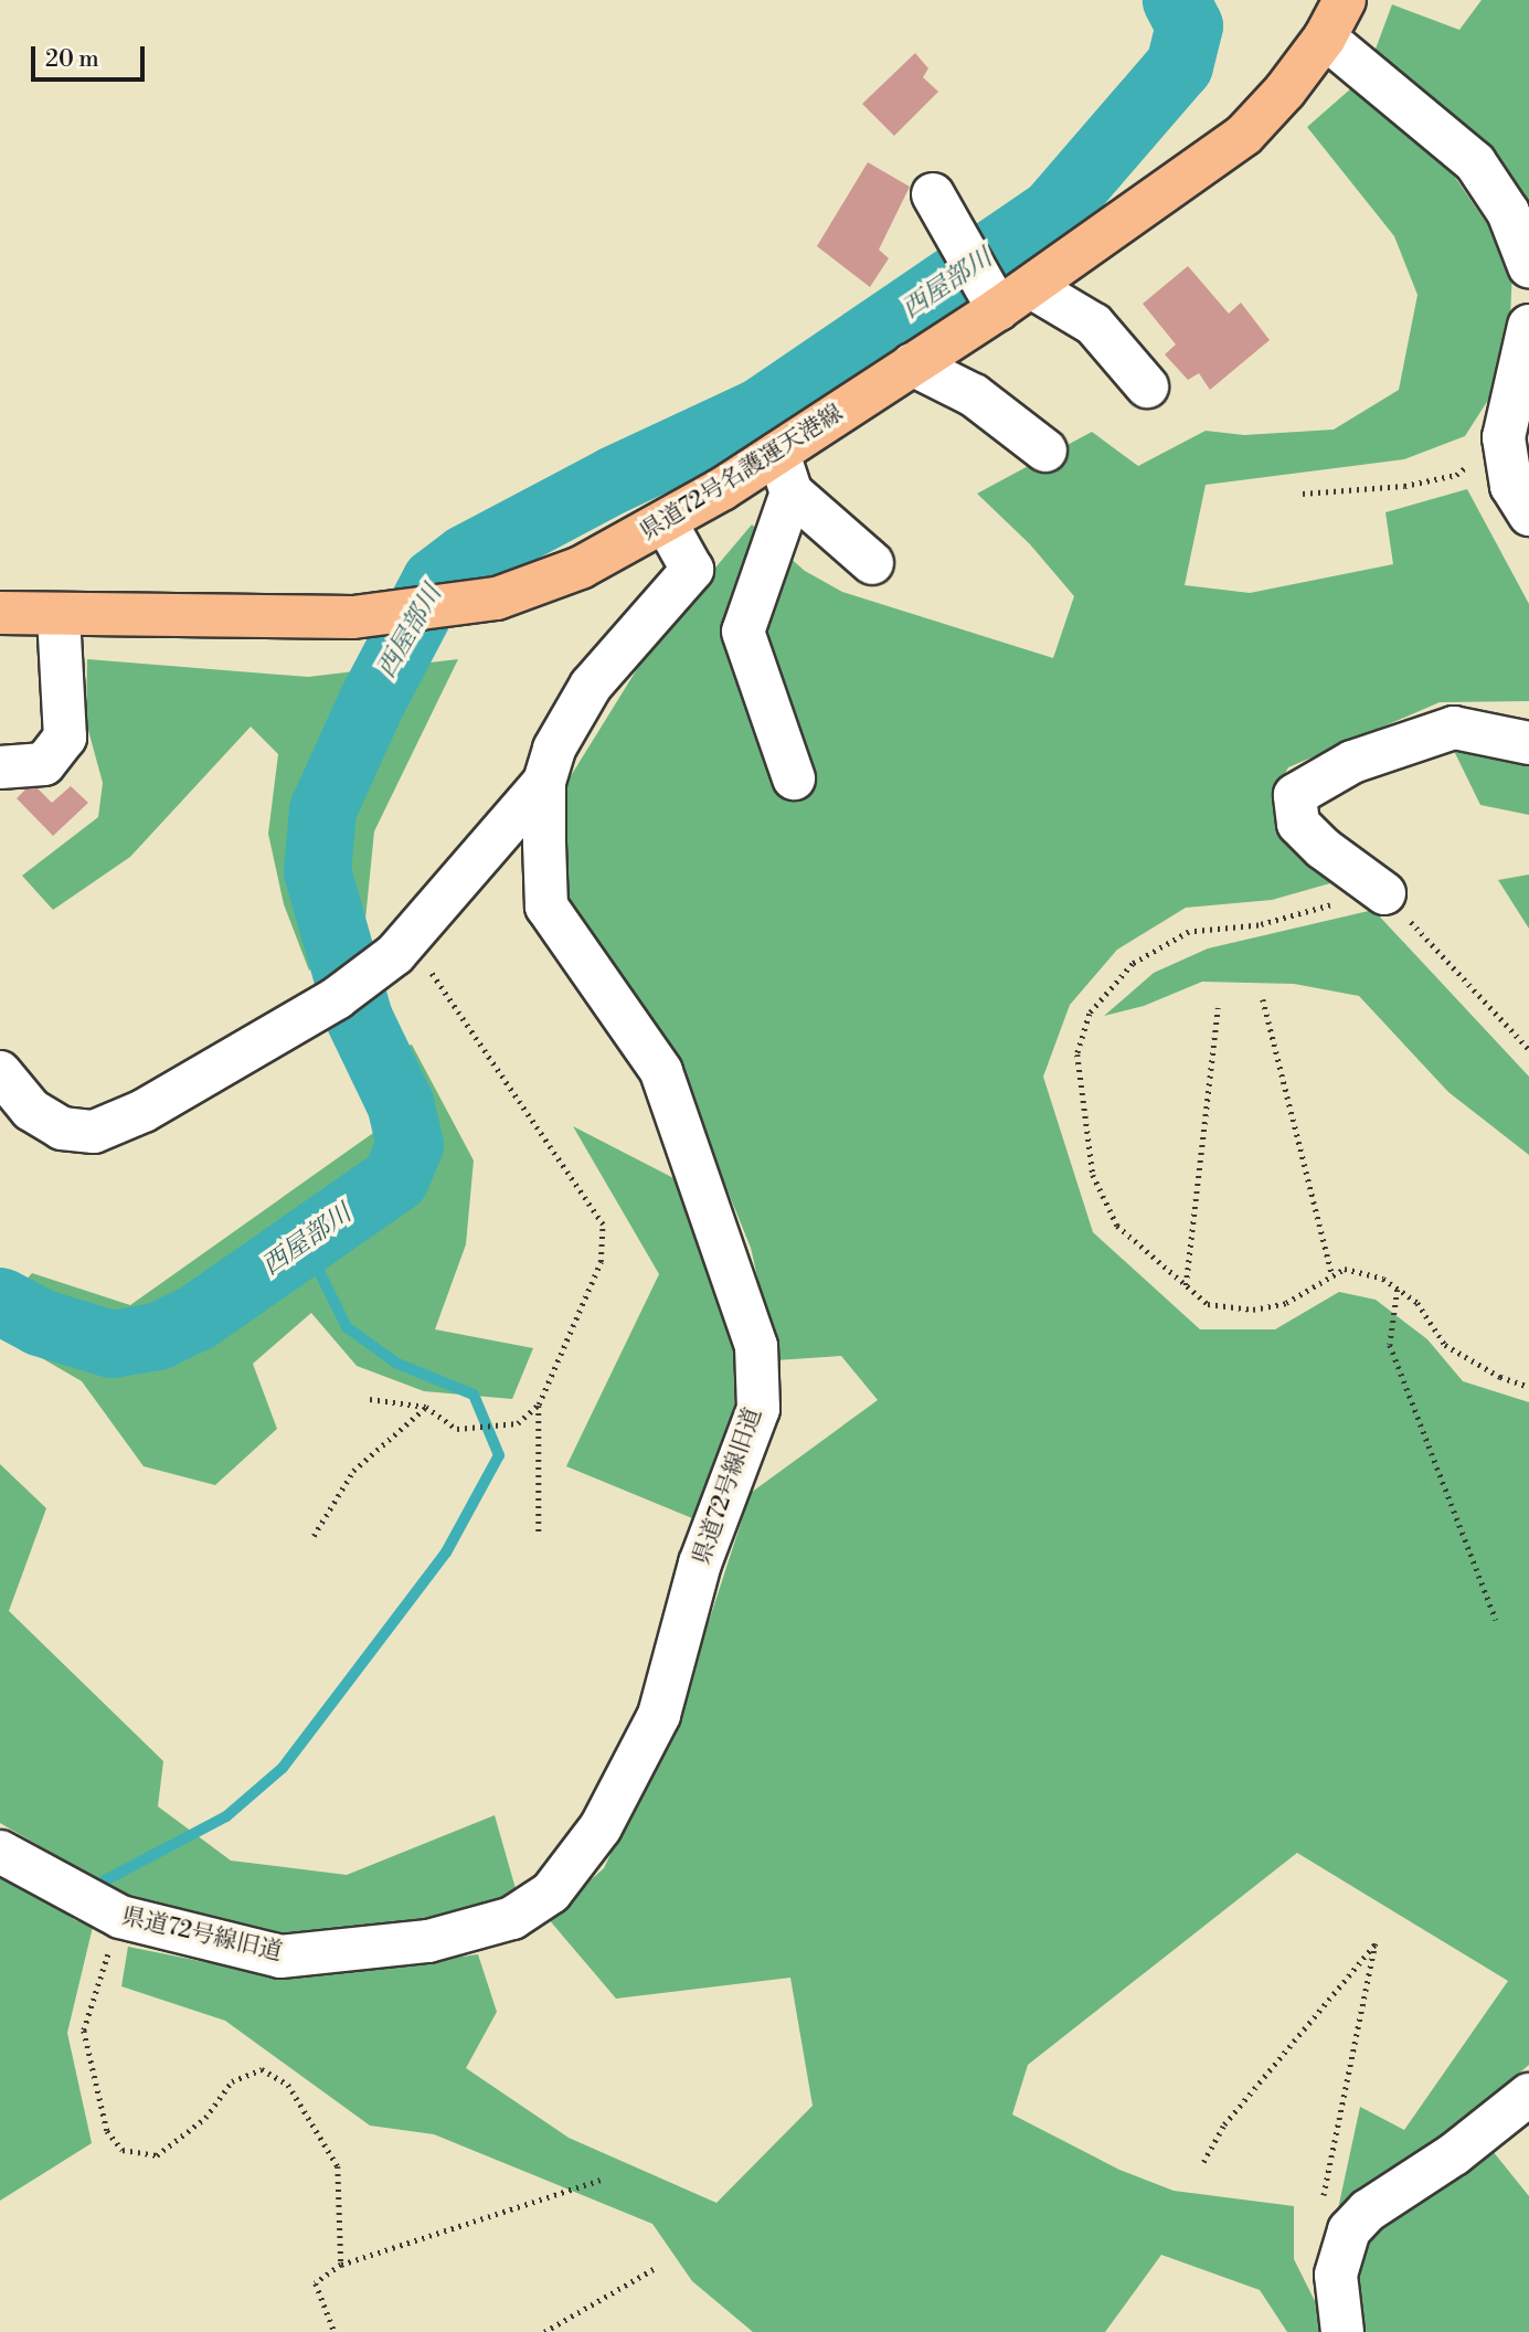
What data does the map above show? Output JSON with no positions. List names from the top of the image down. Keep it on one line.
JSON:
{"streets":{"main road":["県道72号名護運天港線"],"street":["県道72号線旧道"]},"crossings":[["県道72号名護運天港線","県道72号線旧道"]],"water":["西屋部川"],"scale_bar":"20 m"}
